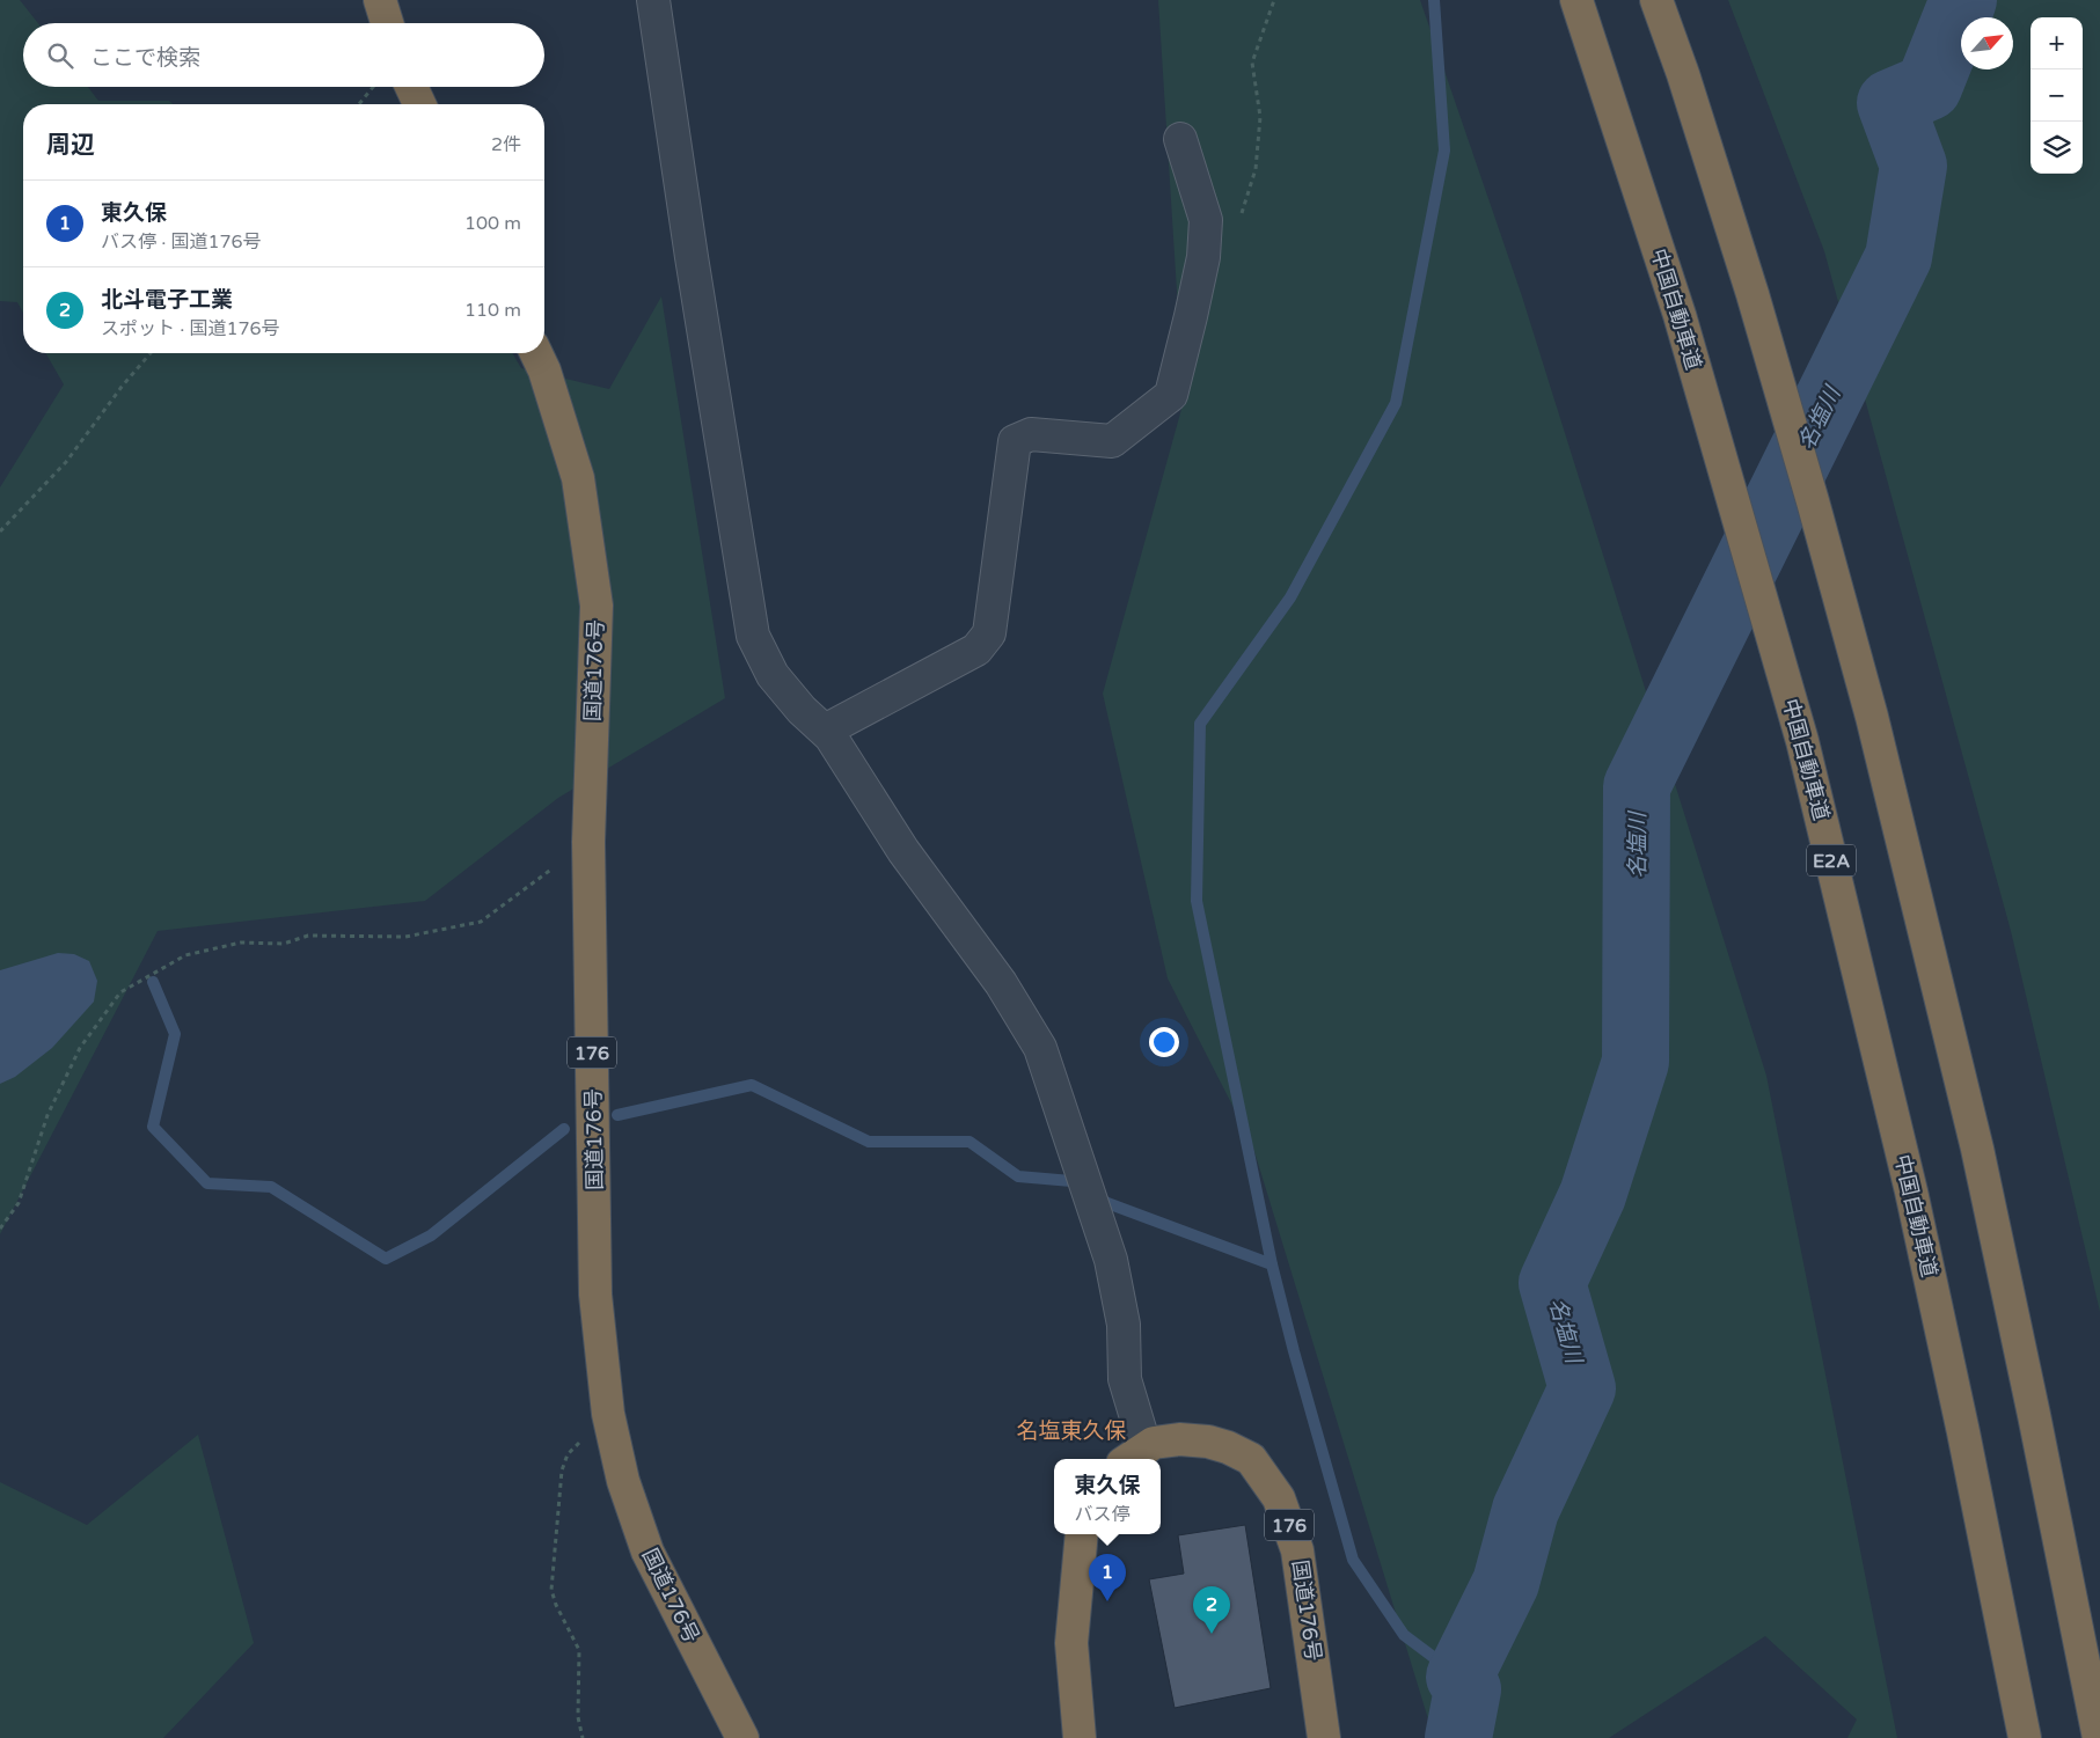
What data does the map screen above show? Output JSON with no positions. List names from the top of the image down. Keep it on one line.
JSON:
{"streets":{"highway":["中国自動車道","国道176号","E2A","176"]},"districts":["名塩東久保"],"water":["名塩川"],"north":"top right","page":{"map_buttons":["+","−"],"search":"ここで検索","heading":["周辺","2件"],"list":[{"mark":"1","name":"東久保","note":"バス停 · 国道176号","value":"100 m"},{"mark":"2","name":"北斗電子工業","note":"スポット · 国道176号","value":"110 m"}],"popup":["東久保","バス停"],"pins":["1","2"]}}
